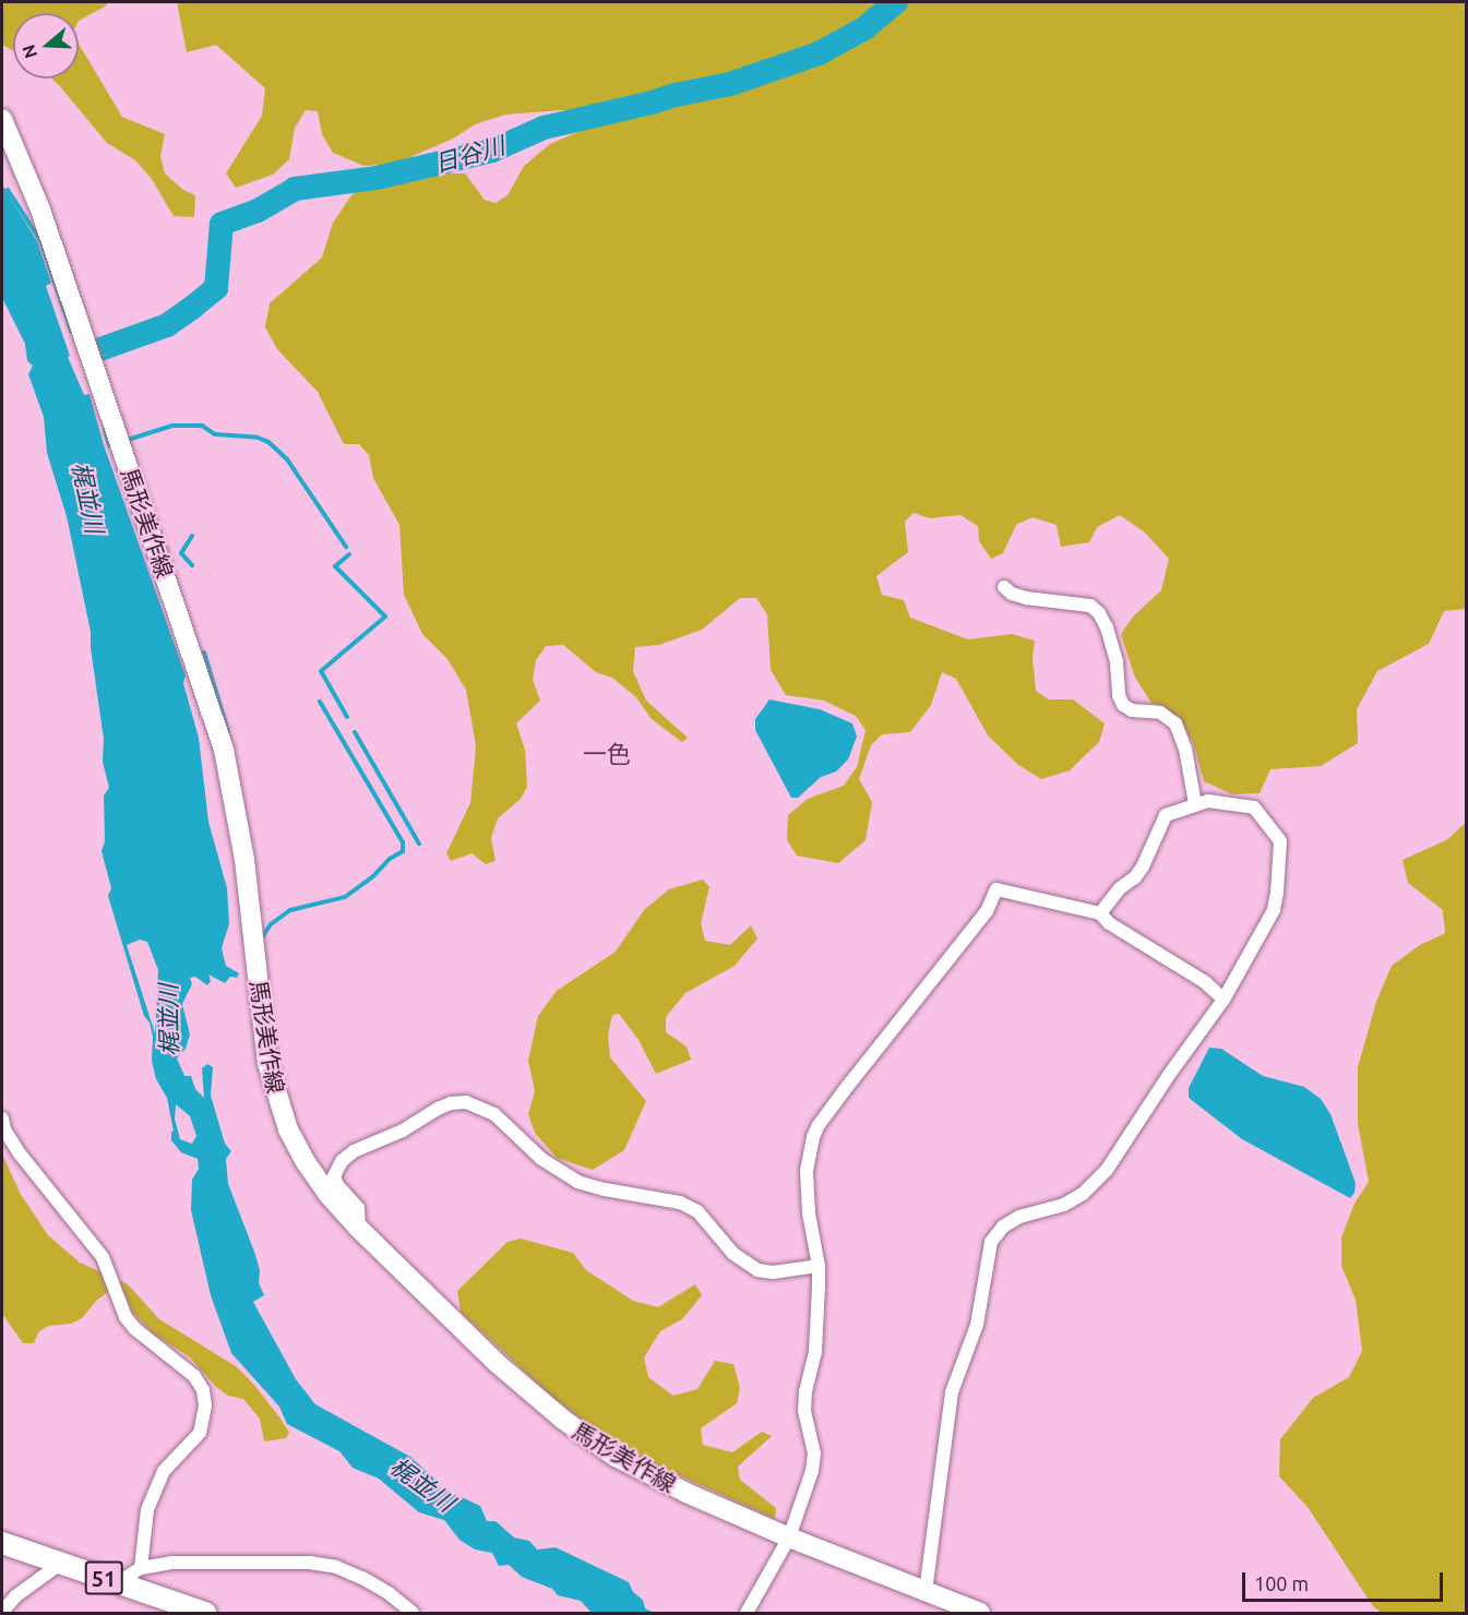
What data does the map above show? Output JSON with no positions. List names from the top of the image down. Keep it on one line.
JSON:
{"streets":{"main road":["馬形美作線","51"]},"districts":["一色"],"water":["日谷川","梶並川"],"scale_bar":"100 m","north":"left"}
